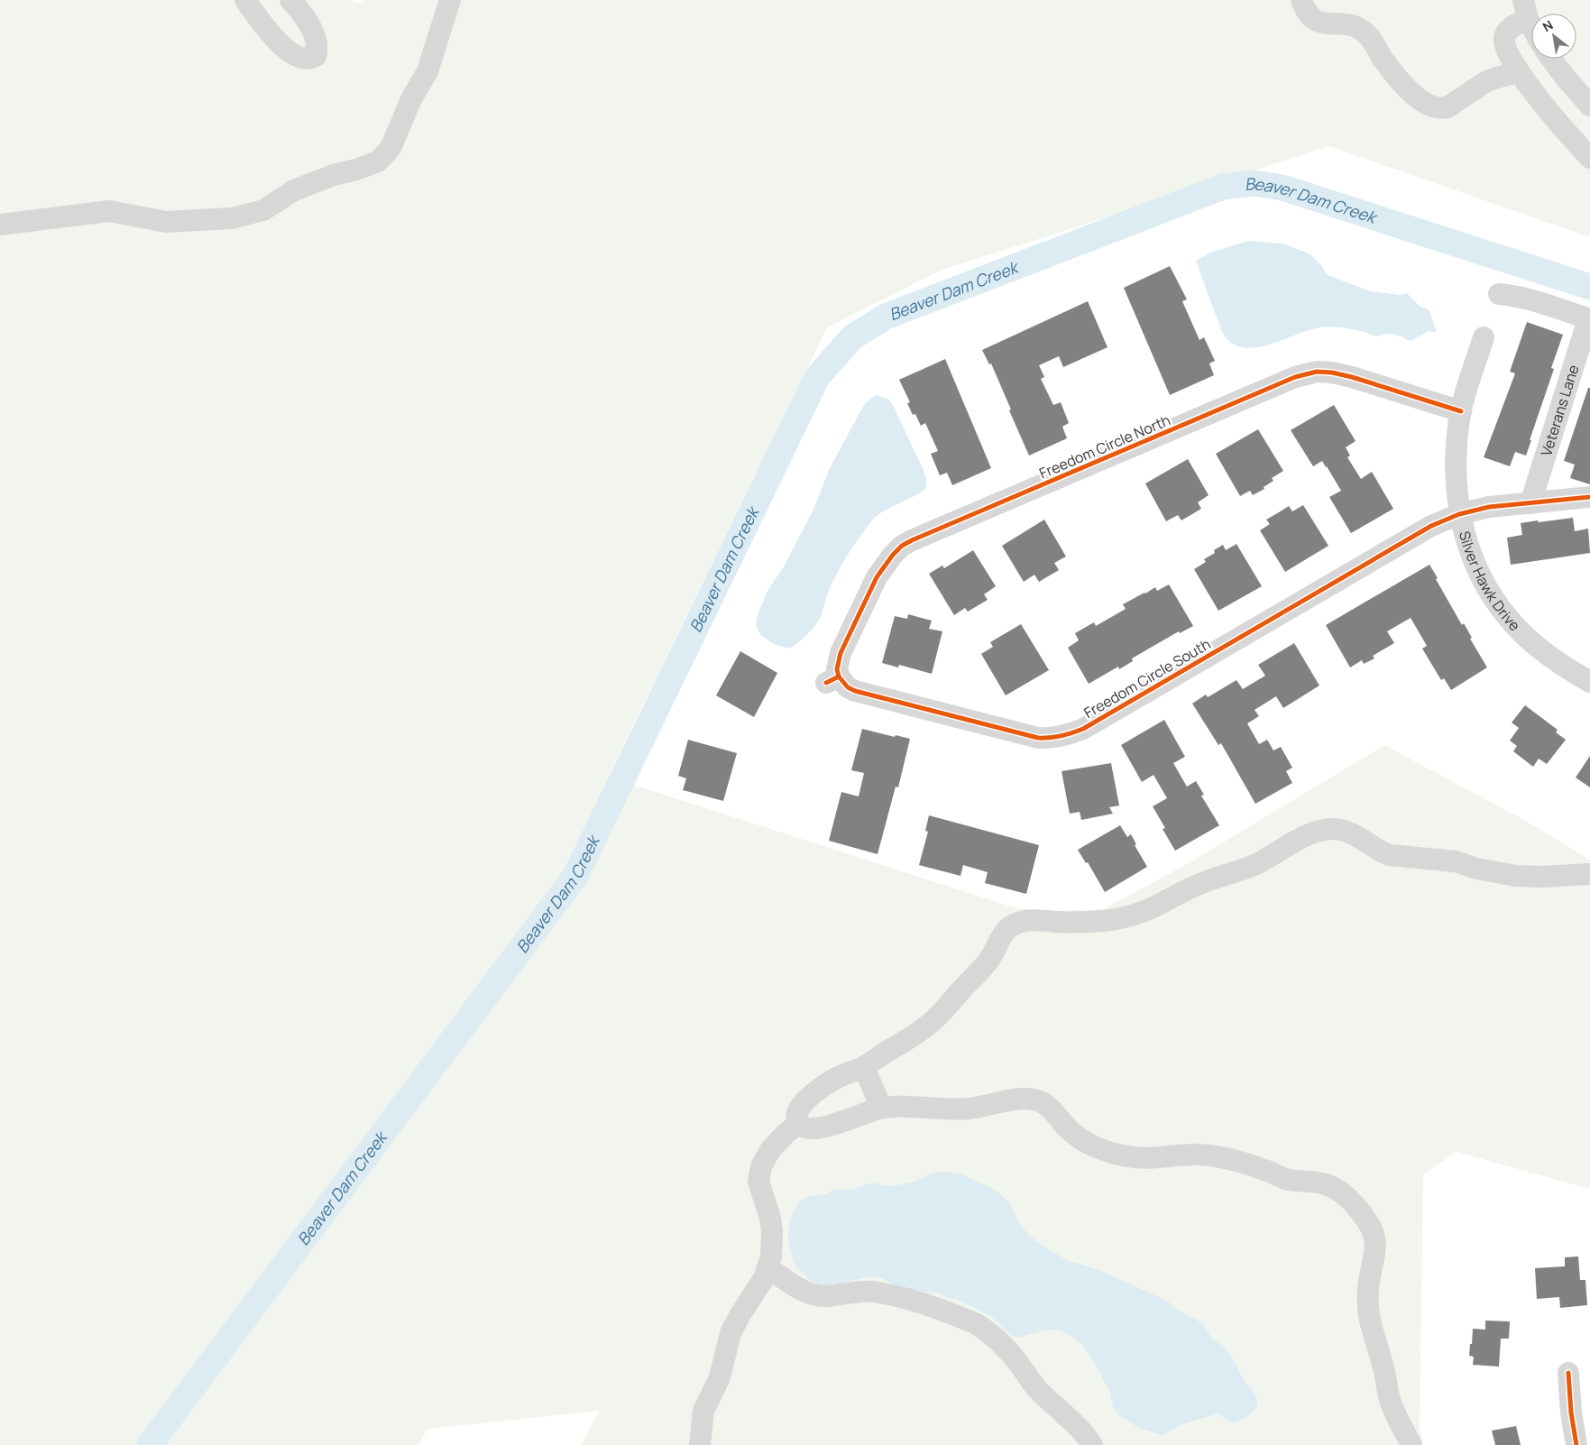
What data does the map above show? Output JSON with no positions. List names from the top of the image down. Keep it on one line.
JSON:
{"streets":{"street":["Veterans Lane","Freedom Circle North","Silver Hawk Drive","Freedom Circle South"]},"crossings":[["Freedom Circle North","Silver Hawk Drive"],["Freedom Circle North","Freedom Circle South"],["Silver Hawk Drive","Freedom Circle South"]],"water":["Beaver Dam Creek"],"north":"top left"}
